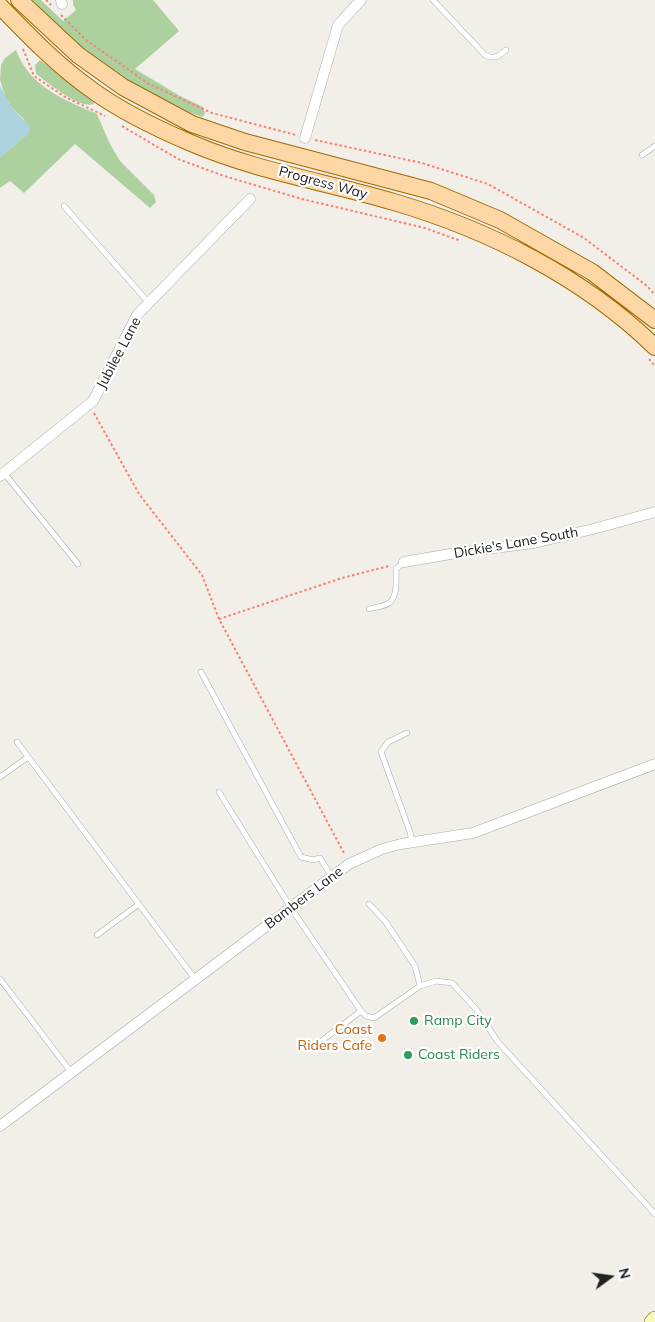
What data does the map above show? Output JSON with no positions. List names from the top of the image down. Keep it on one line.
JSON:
{"streets":{"main road":["Progress Way"],"street":["Jubilee Lane","Dickie's Lane South","Bambers Lane"]},"places":["Ramp City","Coast Riders Cafe","Coast Riders"],"north":"right"}
